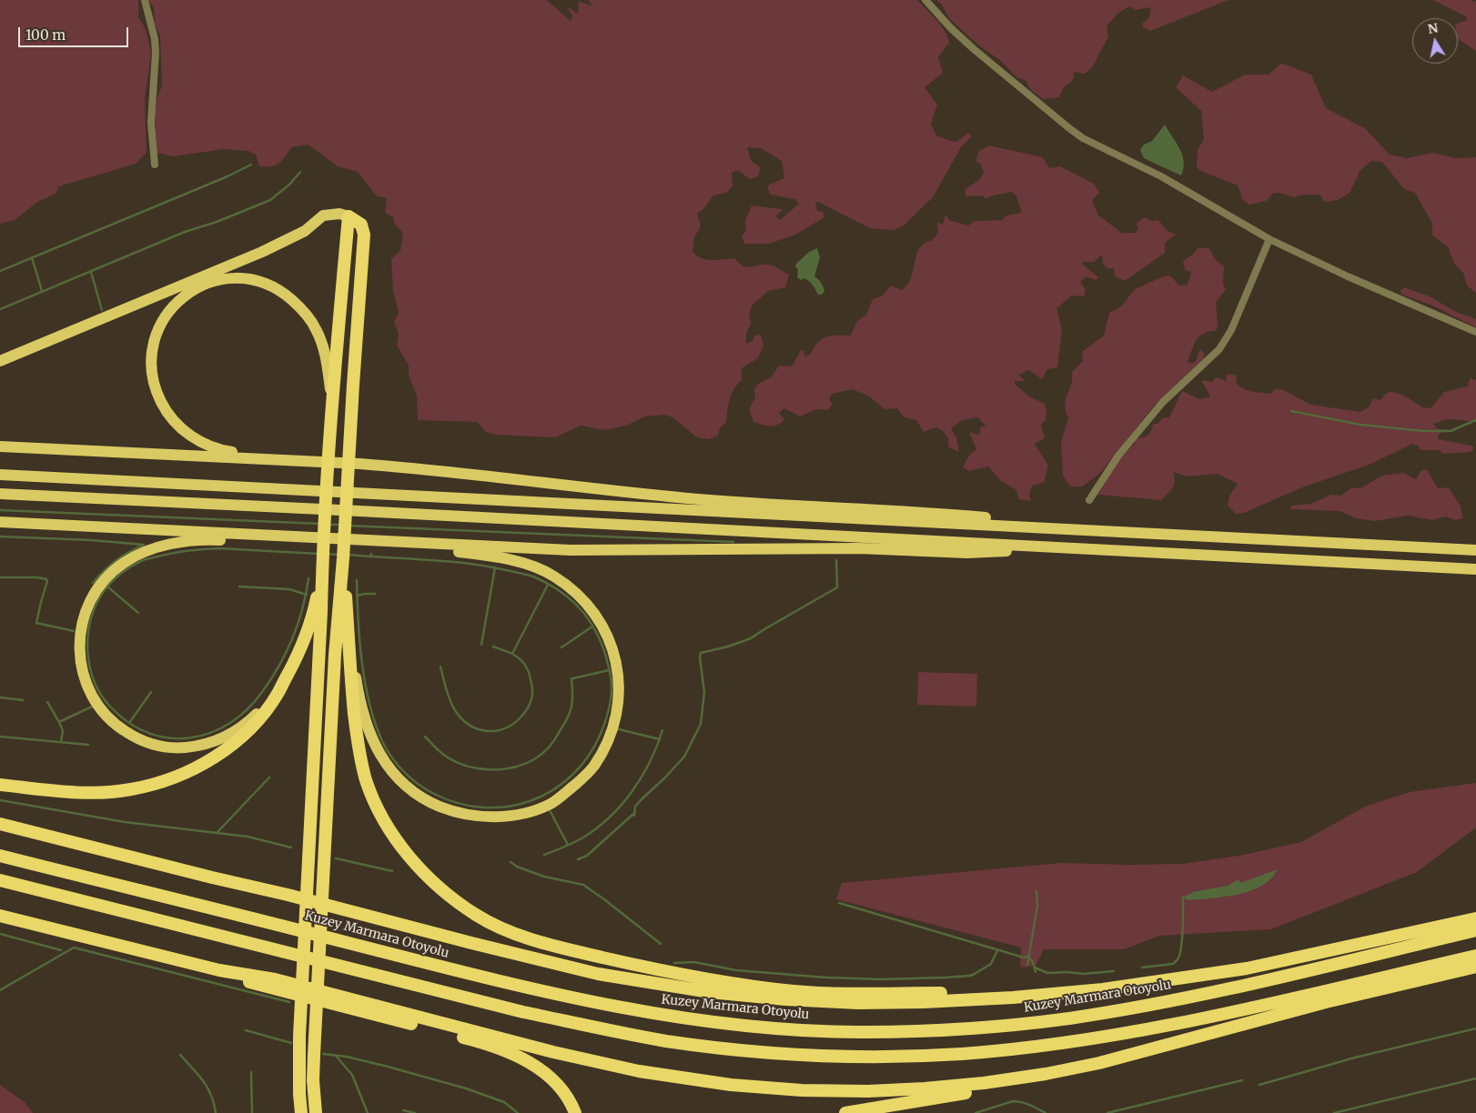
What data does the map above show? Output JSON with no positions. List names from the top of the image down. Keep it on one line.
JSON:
{"streets":{"highway":["Kuzey Marmara Otoyolu"]},"scale_bar":"100 m","north":"top"}
